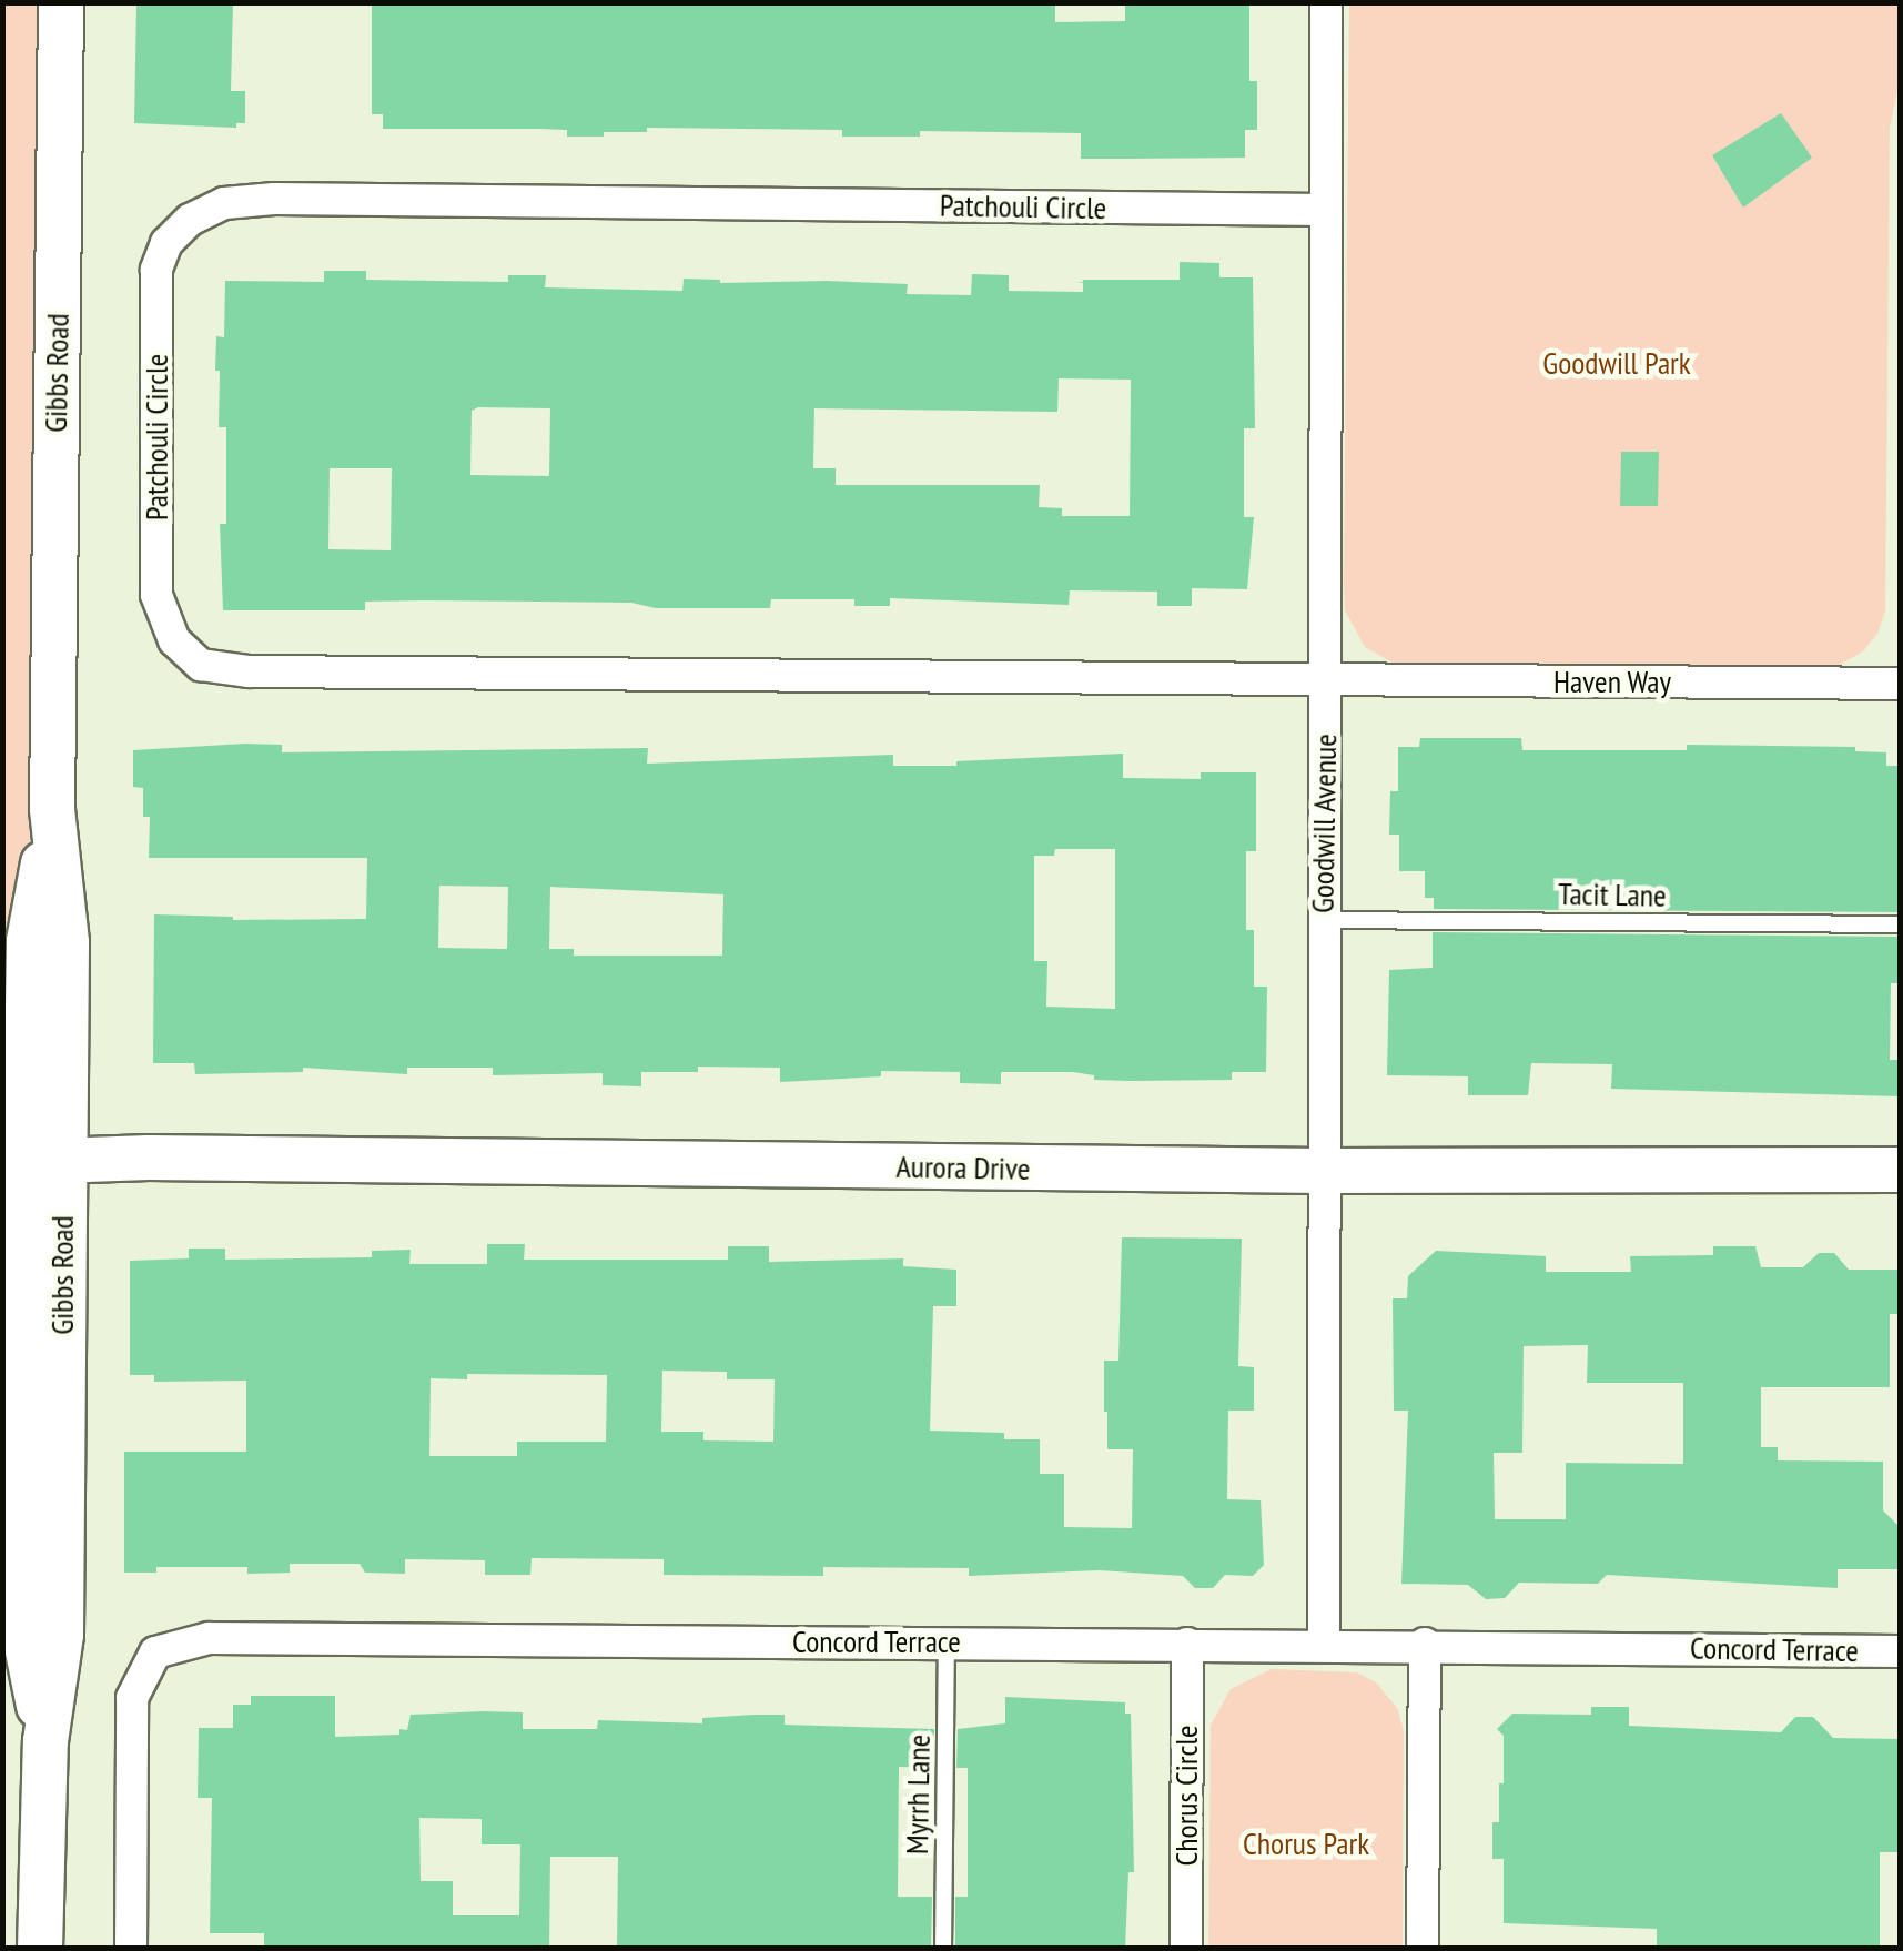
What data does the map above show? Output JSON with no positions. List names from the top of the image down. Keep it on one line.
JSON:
{"streets":{"street":["Patchouli Circle","Gibbs Road","Haven Way","Goodwill Avenue","Aurora Drive","Concord Terrace","Chorus Circle"],"lane":["Tacit Lane","Myrrh Lane"]},"crossings":[["Patchouli Circle","Haven Way"],["Patchouli Circle","Goodwill Avenue"],["Gibbs Road","Aurora Drive"],["Haven Way","Goodwill Avenue"],["Goodwill Avenue","Tacit Lane"],["Goodwill Avenue","Aurora Drive"],["Goodwill Avenue","Concord Terrace"],["Concord Terrace","Myrrh Lane"],["Concord Terrace","Chorus Circle"]],"parks":["Goodwill Park","Chorus Park"]}
